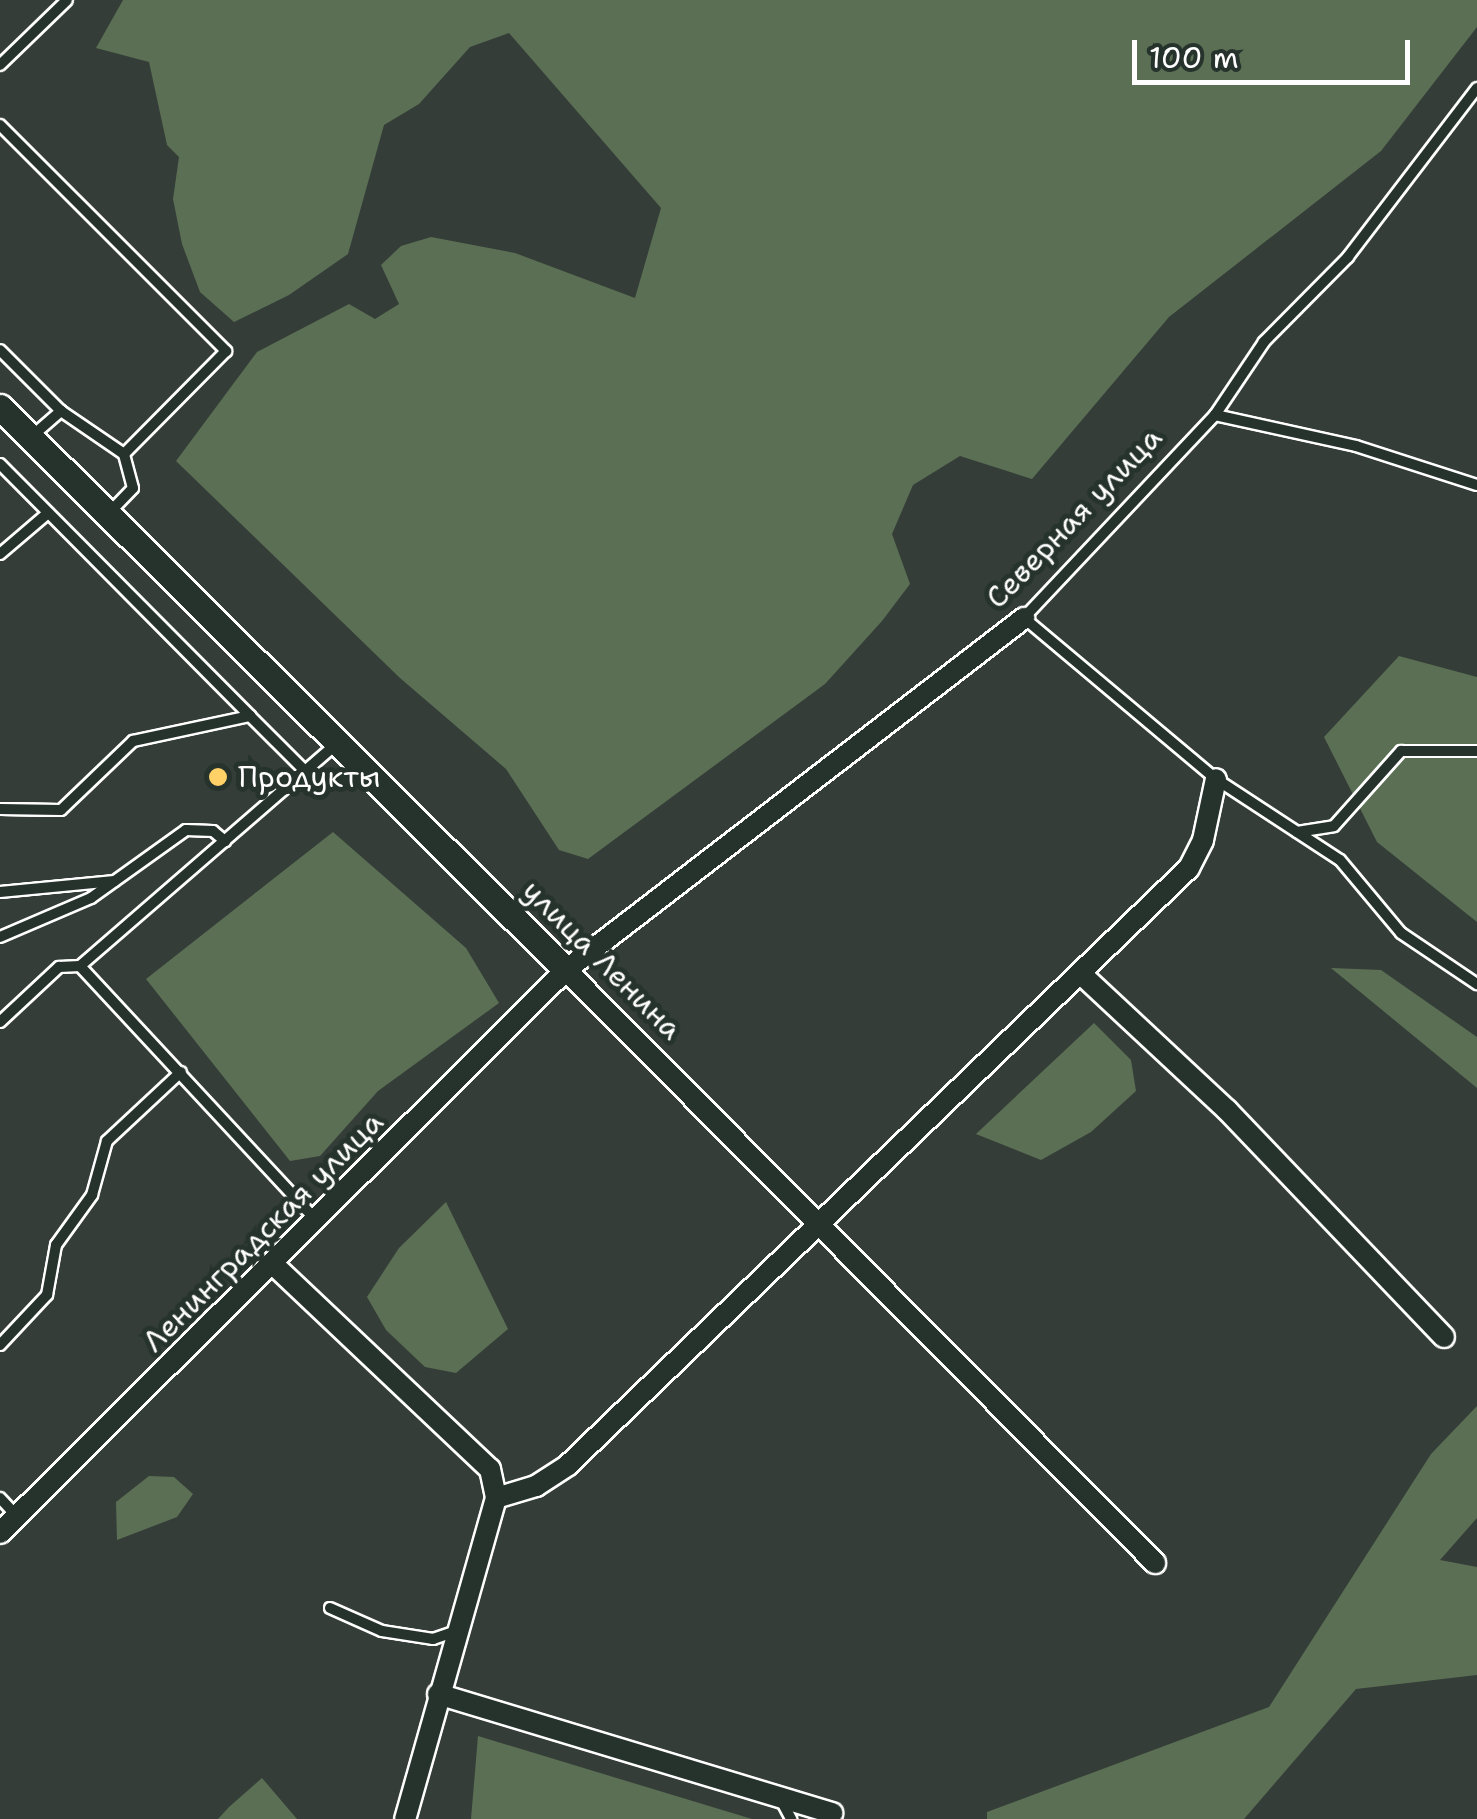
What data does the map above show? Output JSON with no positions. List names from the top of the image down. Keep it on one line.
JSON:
{"streets":{"street":["Северная улица","улица Ленина","Ленинградская улица"]},"crossings":[["Северная улица","улица Ленина"],["Северная улица","Ленинградская улица"],["улица Ленина","Ленинградская улица"]],"places":["Продукты"],"scale_bar":"100 m"}
